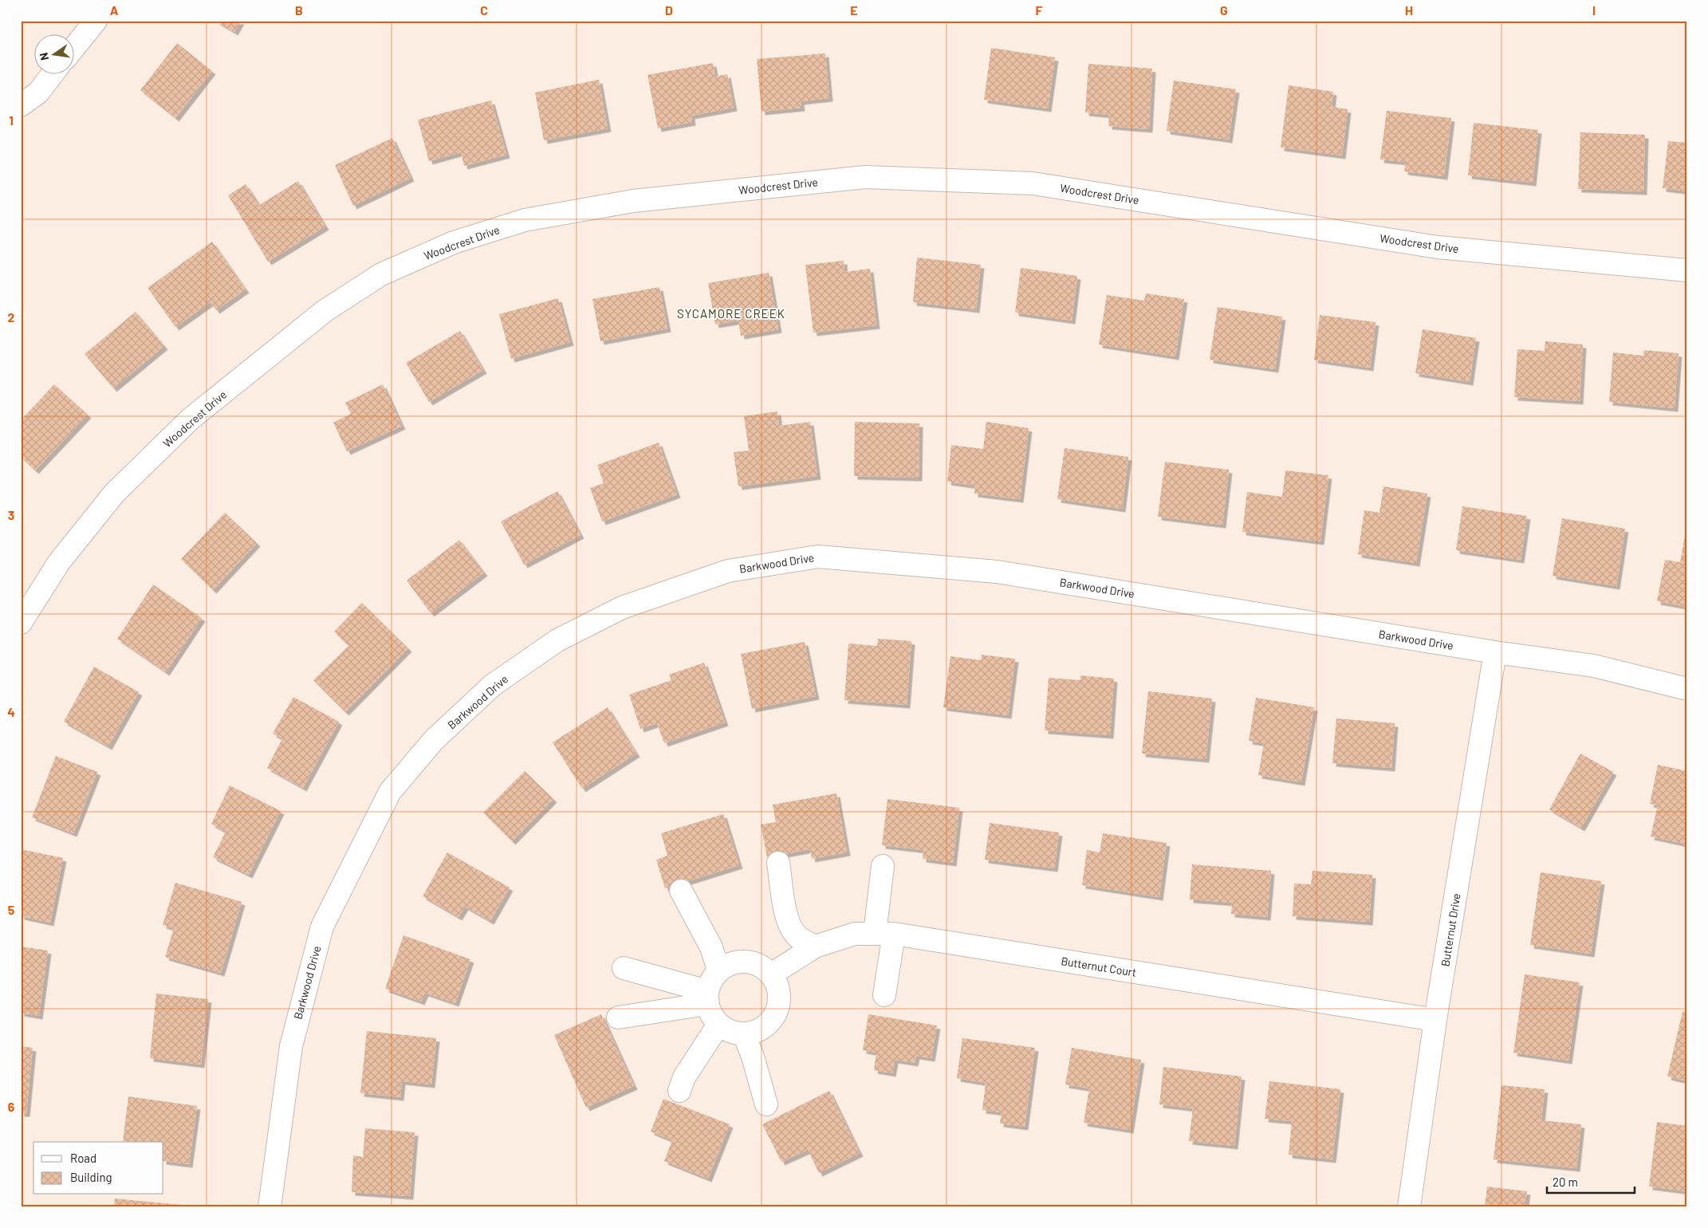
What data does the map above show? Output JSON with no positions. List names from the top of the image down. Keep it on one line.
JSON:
{"streets":{"street":["Woodcrest Drive","Barkwood Drive","Butternut Drive","Butternut Court"]},"crossings":[["Barkwood Drive","Butternut Drive"],["Butternut Drive","Butternut Court"]],"districts":["SYCAMORE CREEK"],"legend":["Road","Building"],"scale_bar":"20 m","north":"left","grid":{"columns":["A","B","C","D","E","F","G","H","I"],"rows":["1","2","3","4","5","6"]}}
